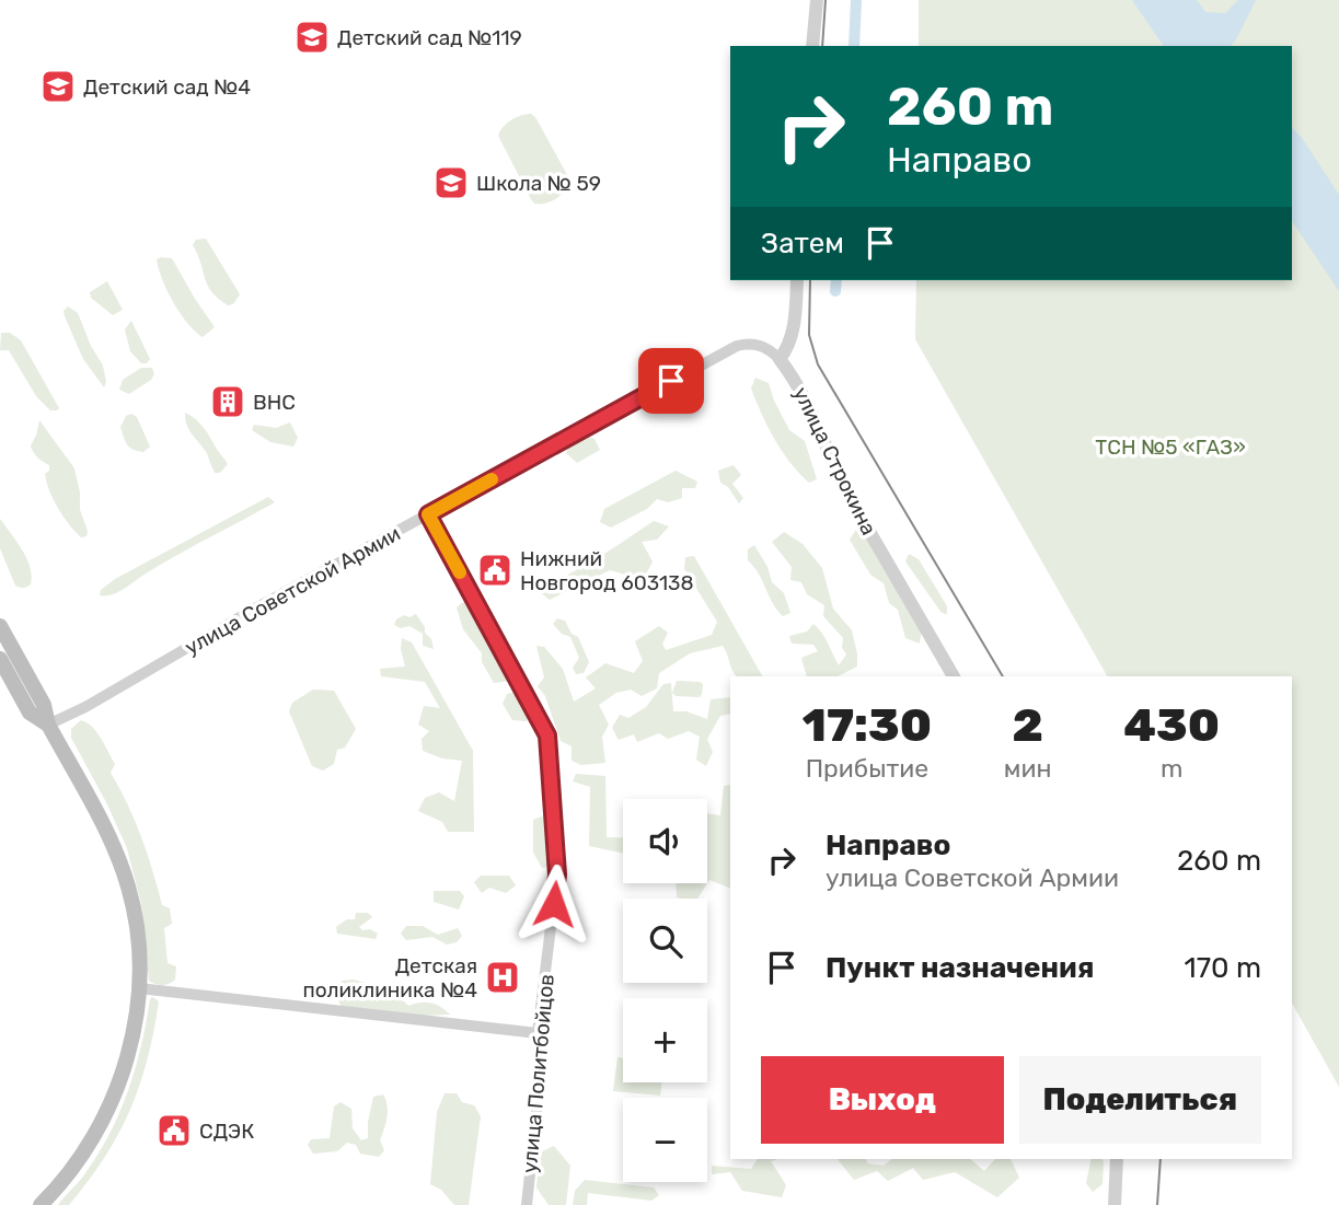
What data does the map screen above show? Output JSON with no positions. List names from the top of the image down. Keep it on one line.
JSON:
{"streets":{"street":["улица Строкина","улица Советской Армии","улица Политбойцов"]},"crossings":[["улица Строкина","улица Советской Армии"],["улица Советской Армии","улица Политбойцов"]],"parks":["ТСН №5 «ГАЗ»"],"places":{"school or university":["Детский сад №119","Детский сад №4","Школа № 59"],"building":["ВНС"],"public building":["Нижний Новгород 603138","СДЭК"],"hospital":["Детская поликлиника №4"]},"page":{"turn":["260 m","Направо"],"then":"Затем","eta":["17:30","Прибытие","2","мин","430","m"],"map_buttons":["+","−"],"list":[{"name":"Направо","note":"улица Советской Армии","value":"260 m"},{"name":"Пункт назначения","value":"170 m"}],"buttons":["Выход","Поделиться"]}}
